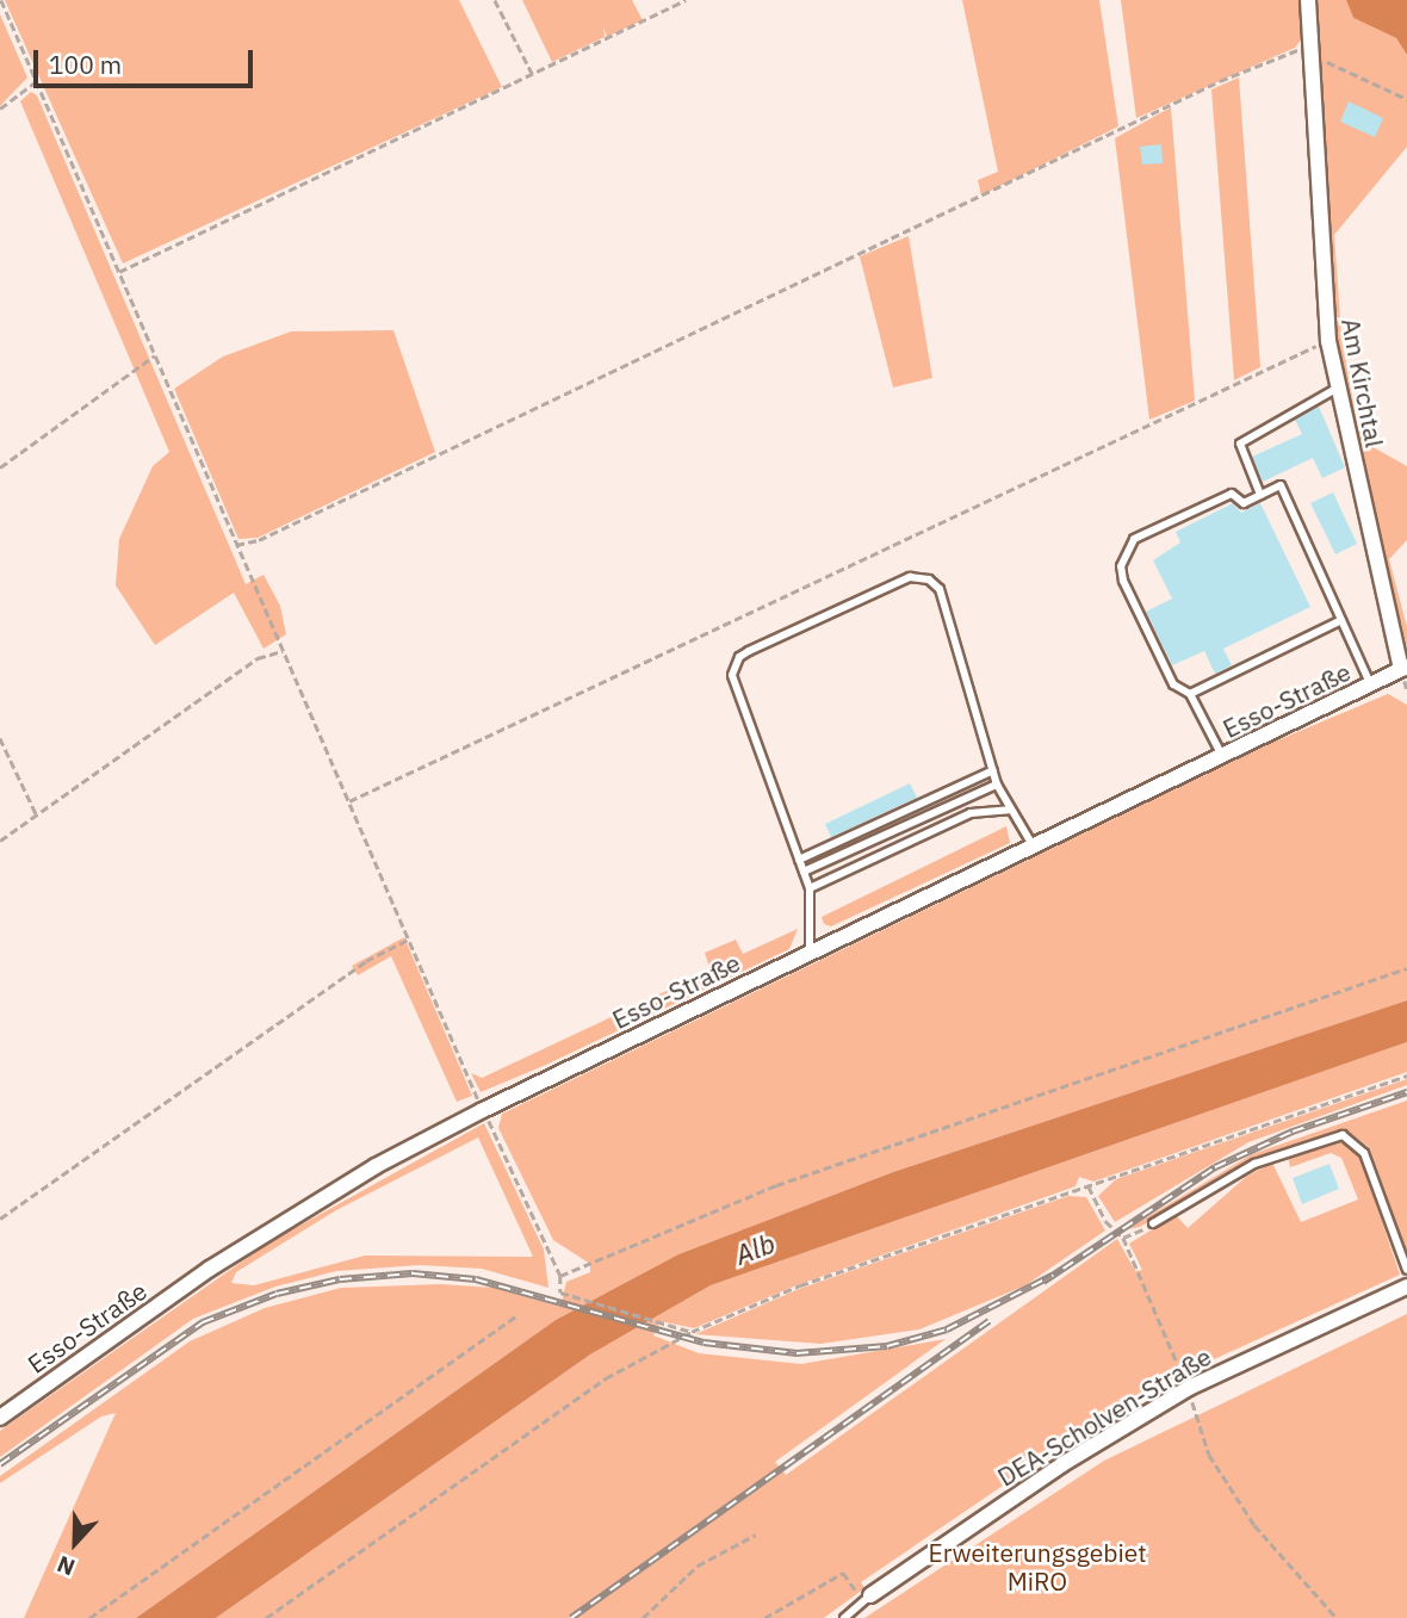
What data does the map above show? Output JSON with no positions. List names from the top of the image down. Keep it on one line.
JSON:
{"streets":{"street":["Am Kirchtal","Esso-Straße","DEA-Scholven-Straße"]},"crossings":[["Am Kirchtal","Esso-Straße"]],"water":["Alb"],"parks":["Erweiterungsgebiet MiRO"],"scale_bar":"100 m","north":"bottom"}
